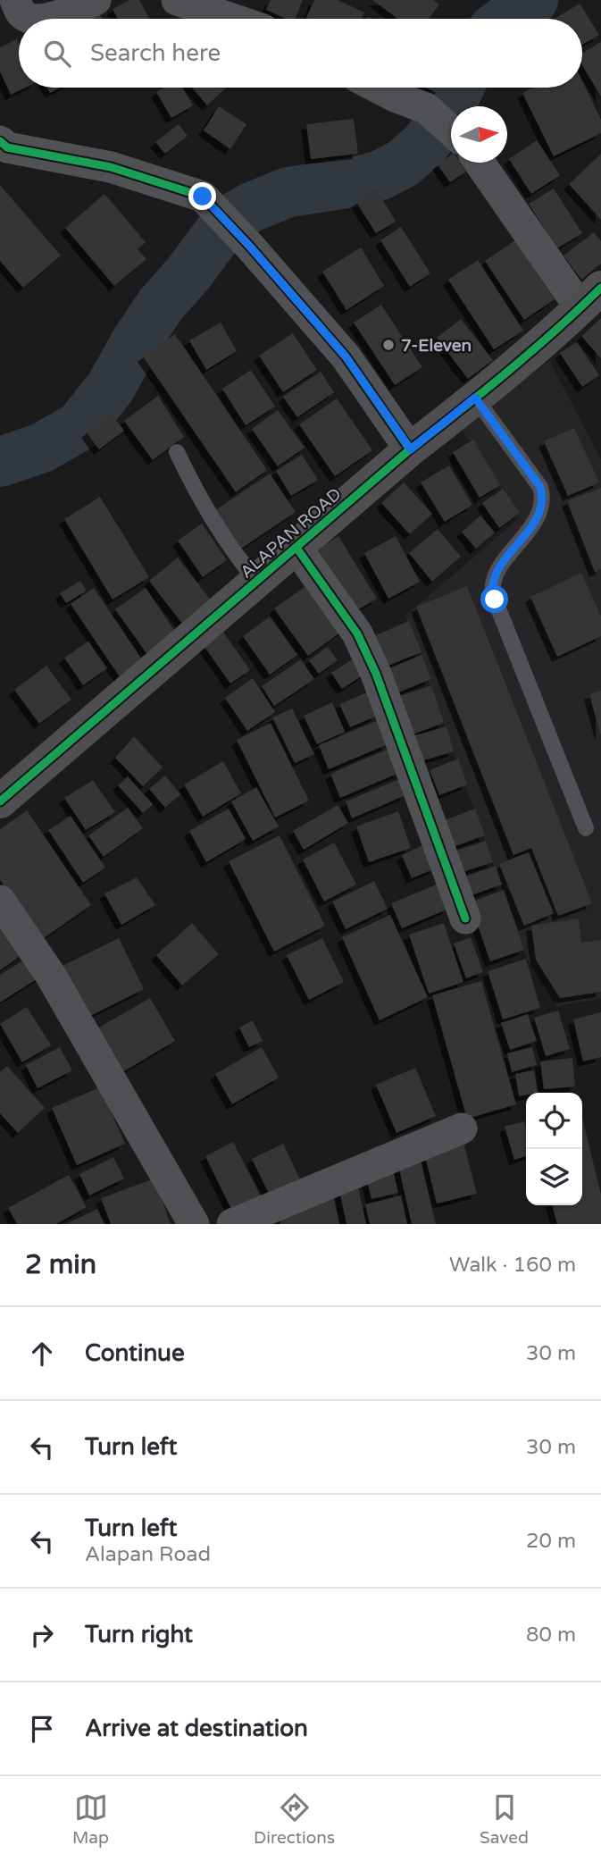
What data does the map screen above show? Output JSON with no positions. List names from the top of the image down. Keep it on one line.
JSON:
{"streets":{"street":["ALAPAN ROAD"]},"places":["7-Eleven"],"north":"right","page":{"search":"Search here","heading":["2 min","Walk · 160 m"],"list":[["Continue","30 m"],["Turn left","30 m"],["Turn left","Alapan Road","20 m"],["Turn right","80 m"],"Arrive at destination"],"nav":["Map","Directions","Saved"]}}
